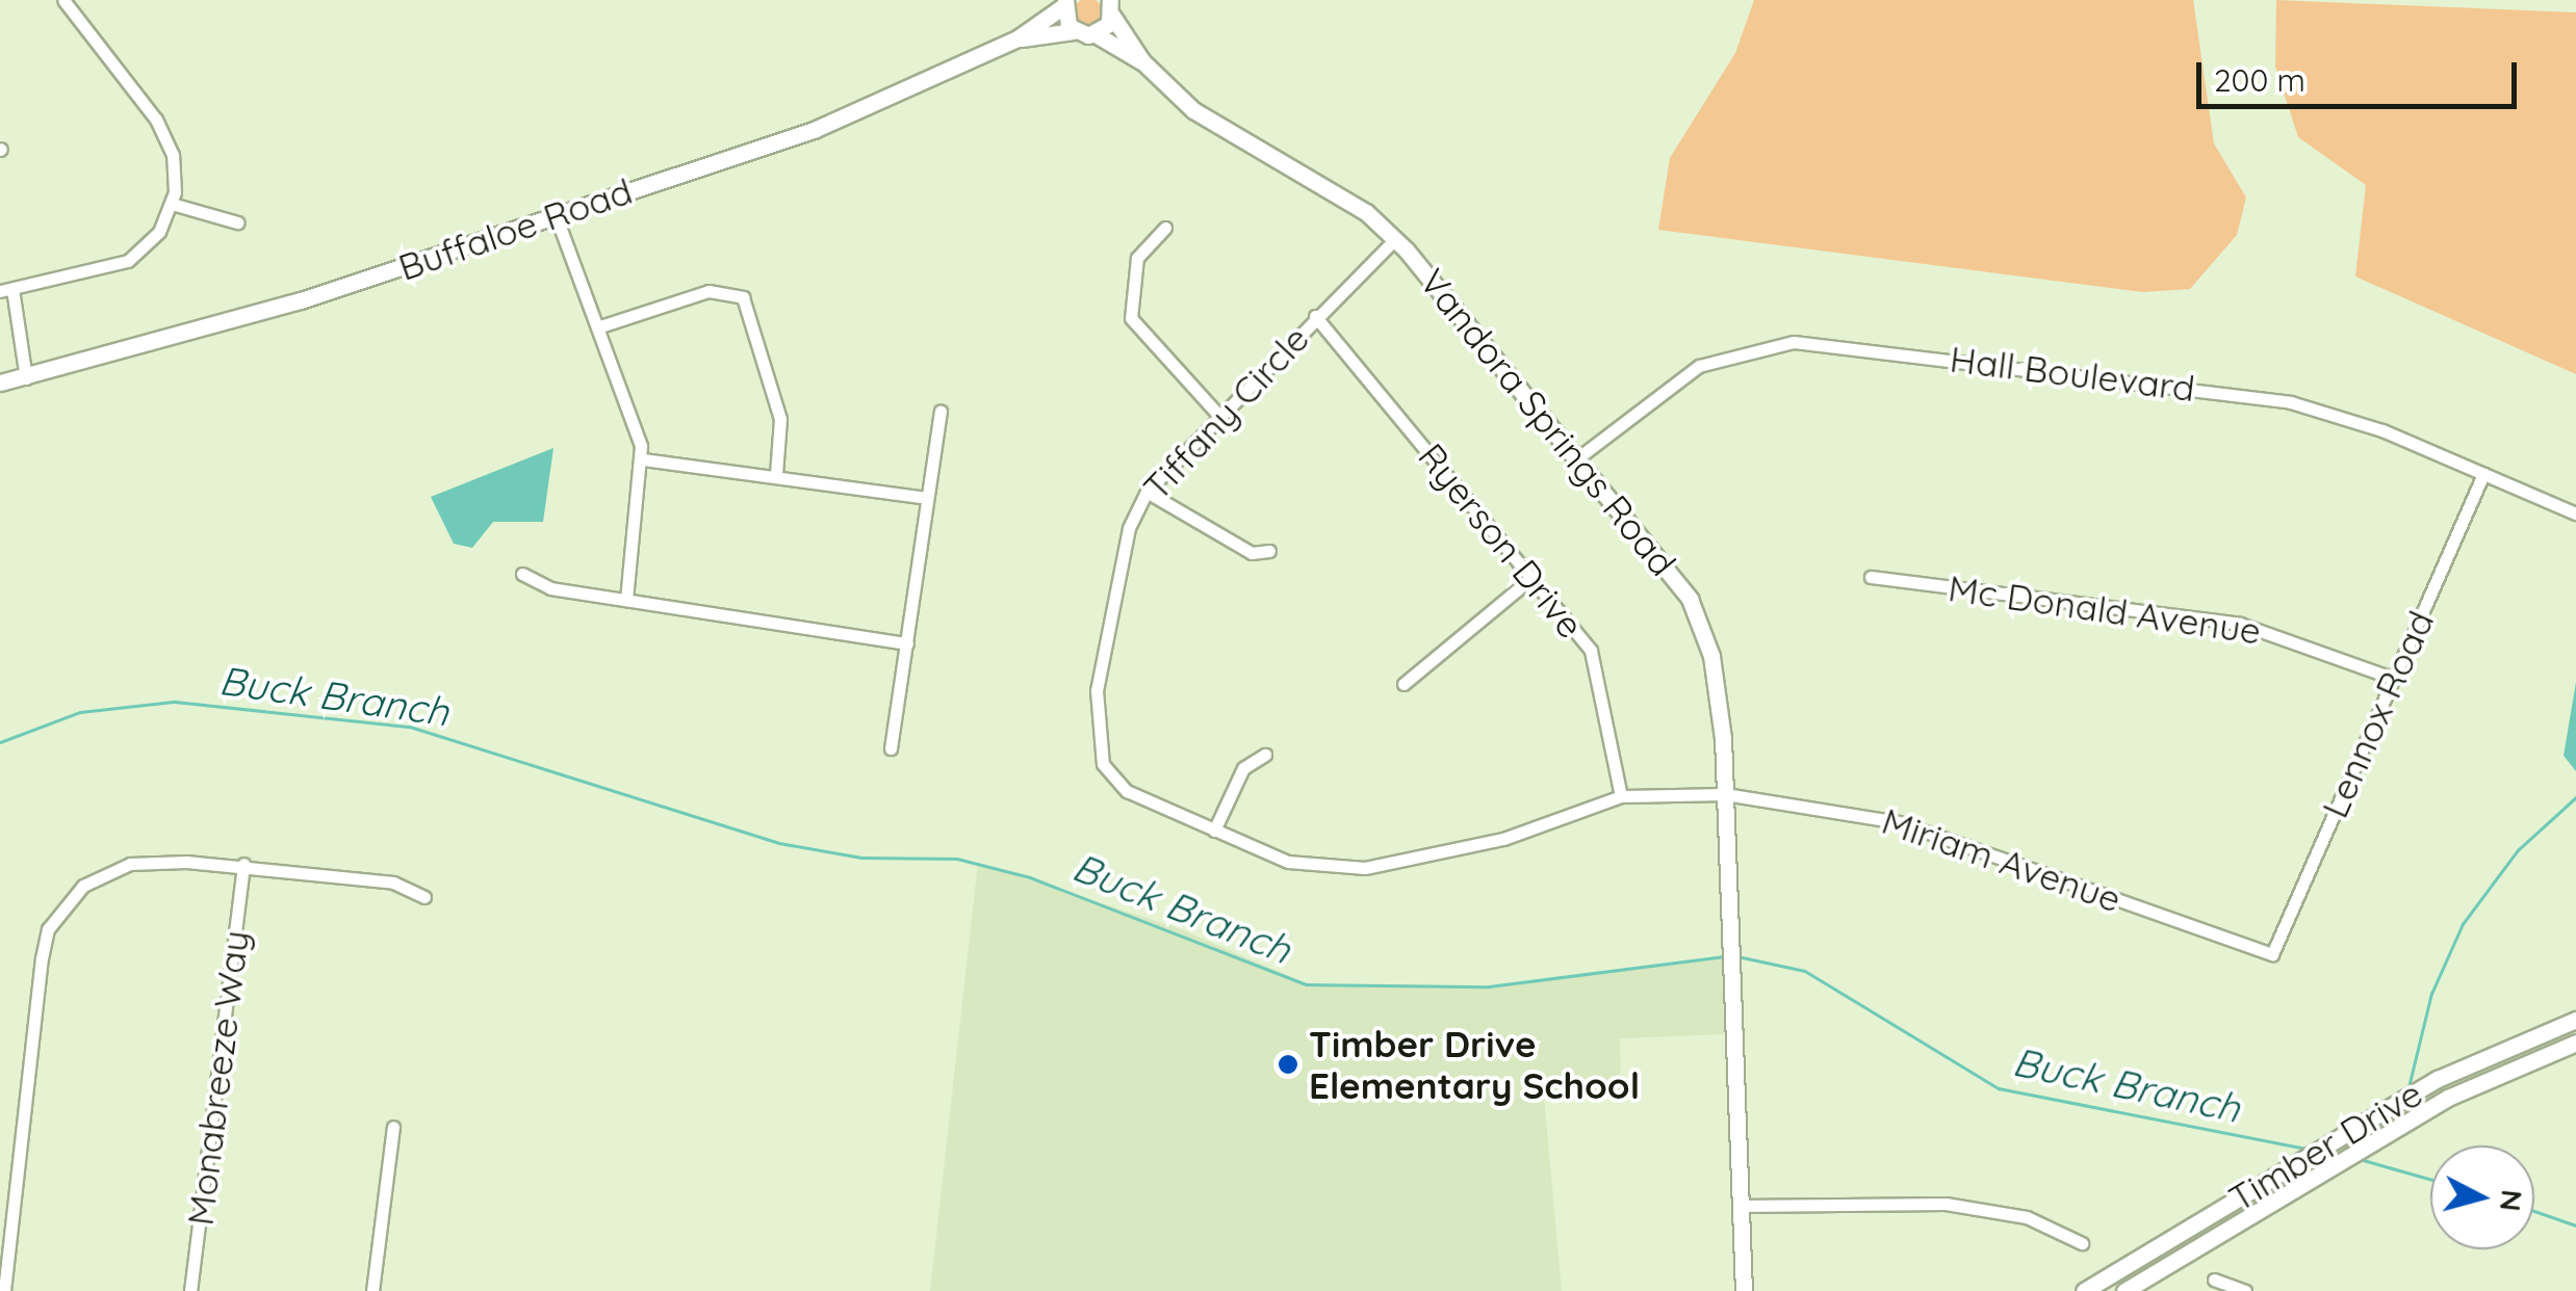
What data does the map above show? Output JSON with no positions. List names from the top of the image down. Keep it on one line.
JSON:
{"streets":{"street":["Buffaloe Road","Hall Boulevard","Tiffany Circle","Vandora Springs Road","Ryerson Drive","Mc Donald Avenue","Lennox Road","Miriam Avenue","Monabreeze Way","Timber Drive"]},"crossings":[["Buffaloe Road","Vandora Springs Road"],["Hall Boulevard","Vandora Springs Road"],["Hall Boulevard","Lennox Road"],["Tiffany Circle","Vandora Springs Road"],["Tiffany Circle","Ryerson Drive"],["Tiffany Circle","Miriam Avenue"],["Vandora Springs Road","Miriam Avenue"],["Mc Donald Avenue","Lennox Road"],["Lennox Road","Miriam Avenue"]],"water":["Buck Branch"],"places":["Timber Drive Elementary School"],"scale_bar":"200 m","north":"right"}
